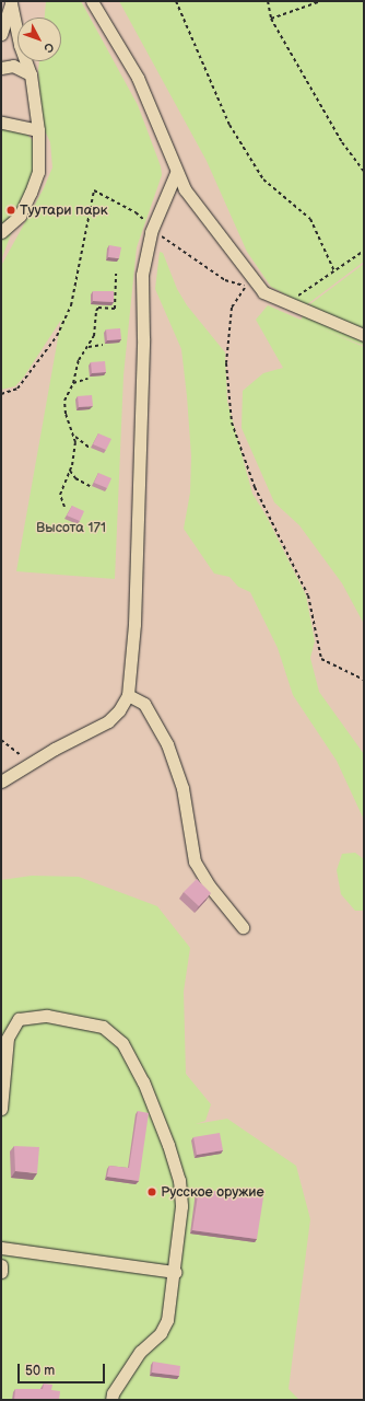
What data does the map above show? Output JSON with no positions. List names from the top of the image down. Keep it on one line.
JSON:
{"parks":["Высота 171"],"places":["Туутари парк","Русское оружие"],"scale_bar":"50 m","north":"bottom right"}
